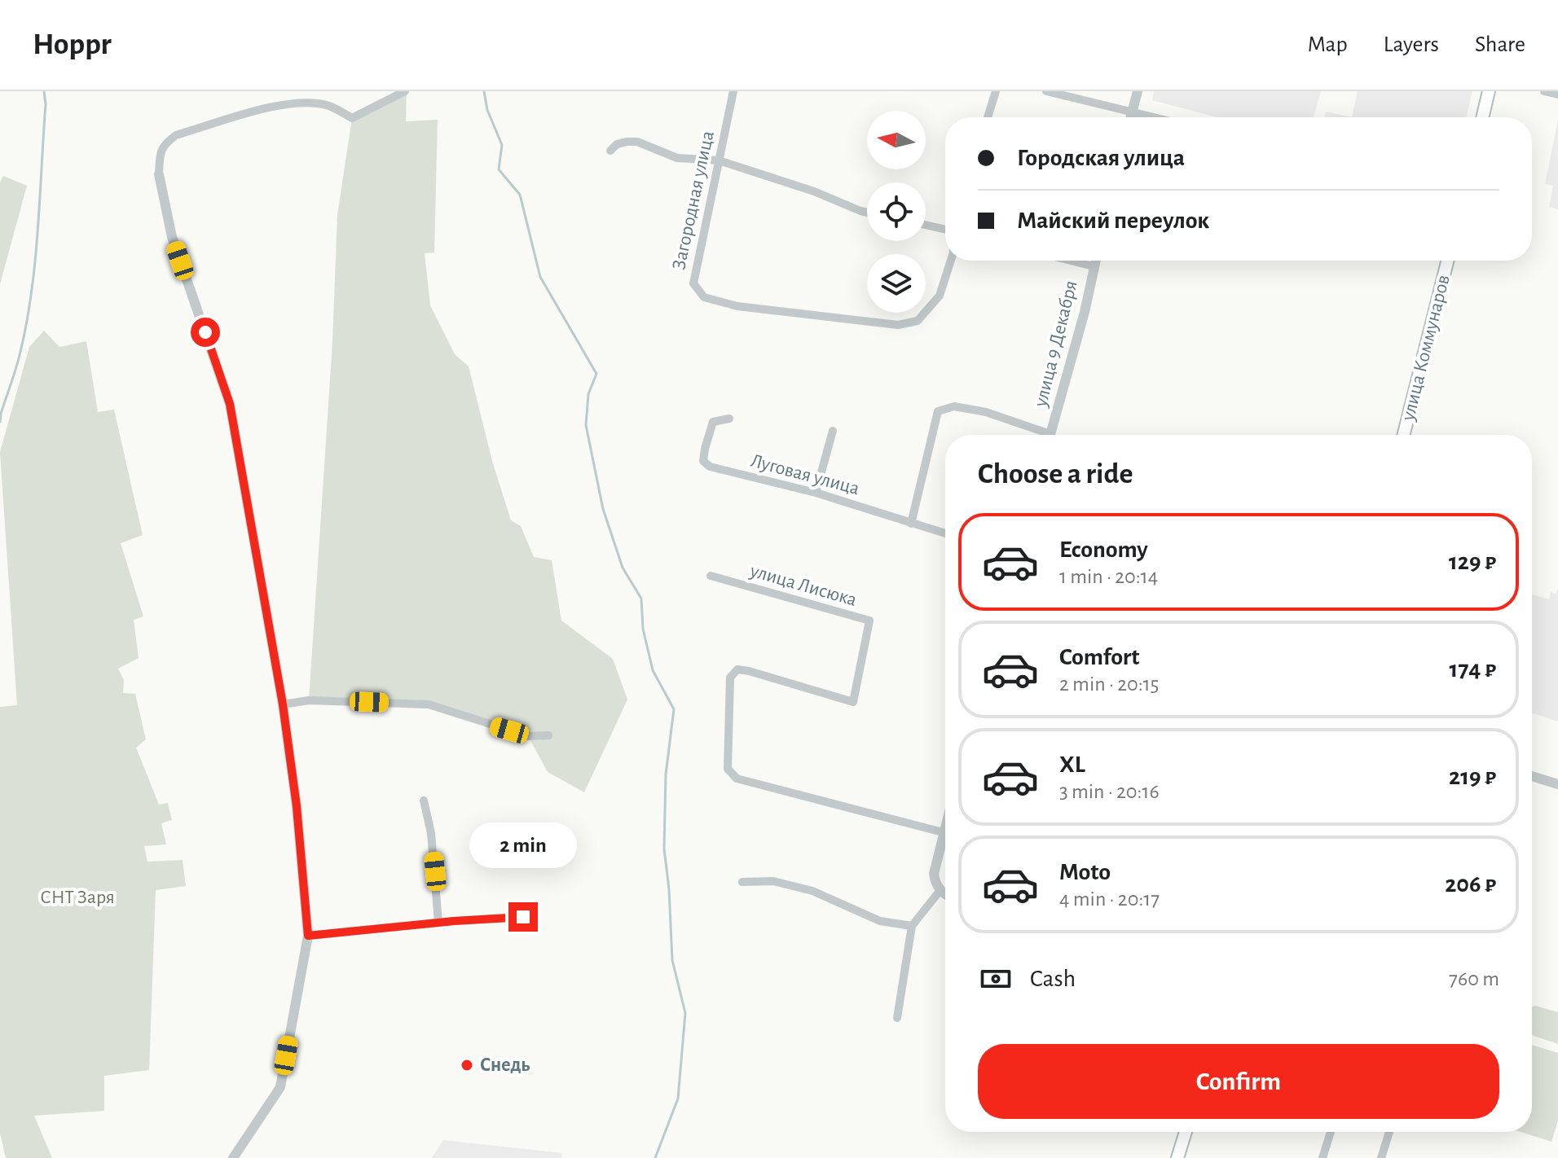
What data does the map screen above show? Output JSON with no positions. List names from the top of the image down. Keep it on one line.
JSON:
{"streets":{"main road":["улица Коммунаров"],"street":["Загородная улица","улица 9 Декабря","Луговая улица","улица Лисюка"]},"parks":["СНТ Заря"],"places":["Снедь"],"north":"left","page":{"header":"Hoppr","nav":["Map","Layers","Share"],"banner":["Городская улица","Майский переулок"],"heading":"Choose a ride","list":[{"name":"Economy","note":"1 min · 20:14","value":"129 ₽"},{"name":"Comfort","note":"2 min · 20:15","value":"174 ₽"},{"name":"XL","note":"3 min · 20:16","value":"219 ₽"},{"name":"Moto","note":"4 min · 20:17","value":"206 ₽"}],"bubble":"2 min","pay":["Cash","760 m"],"buttons":"Confirm"}}
